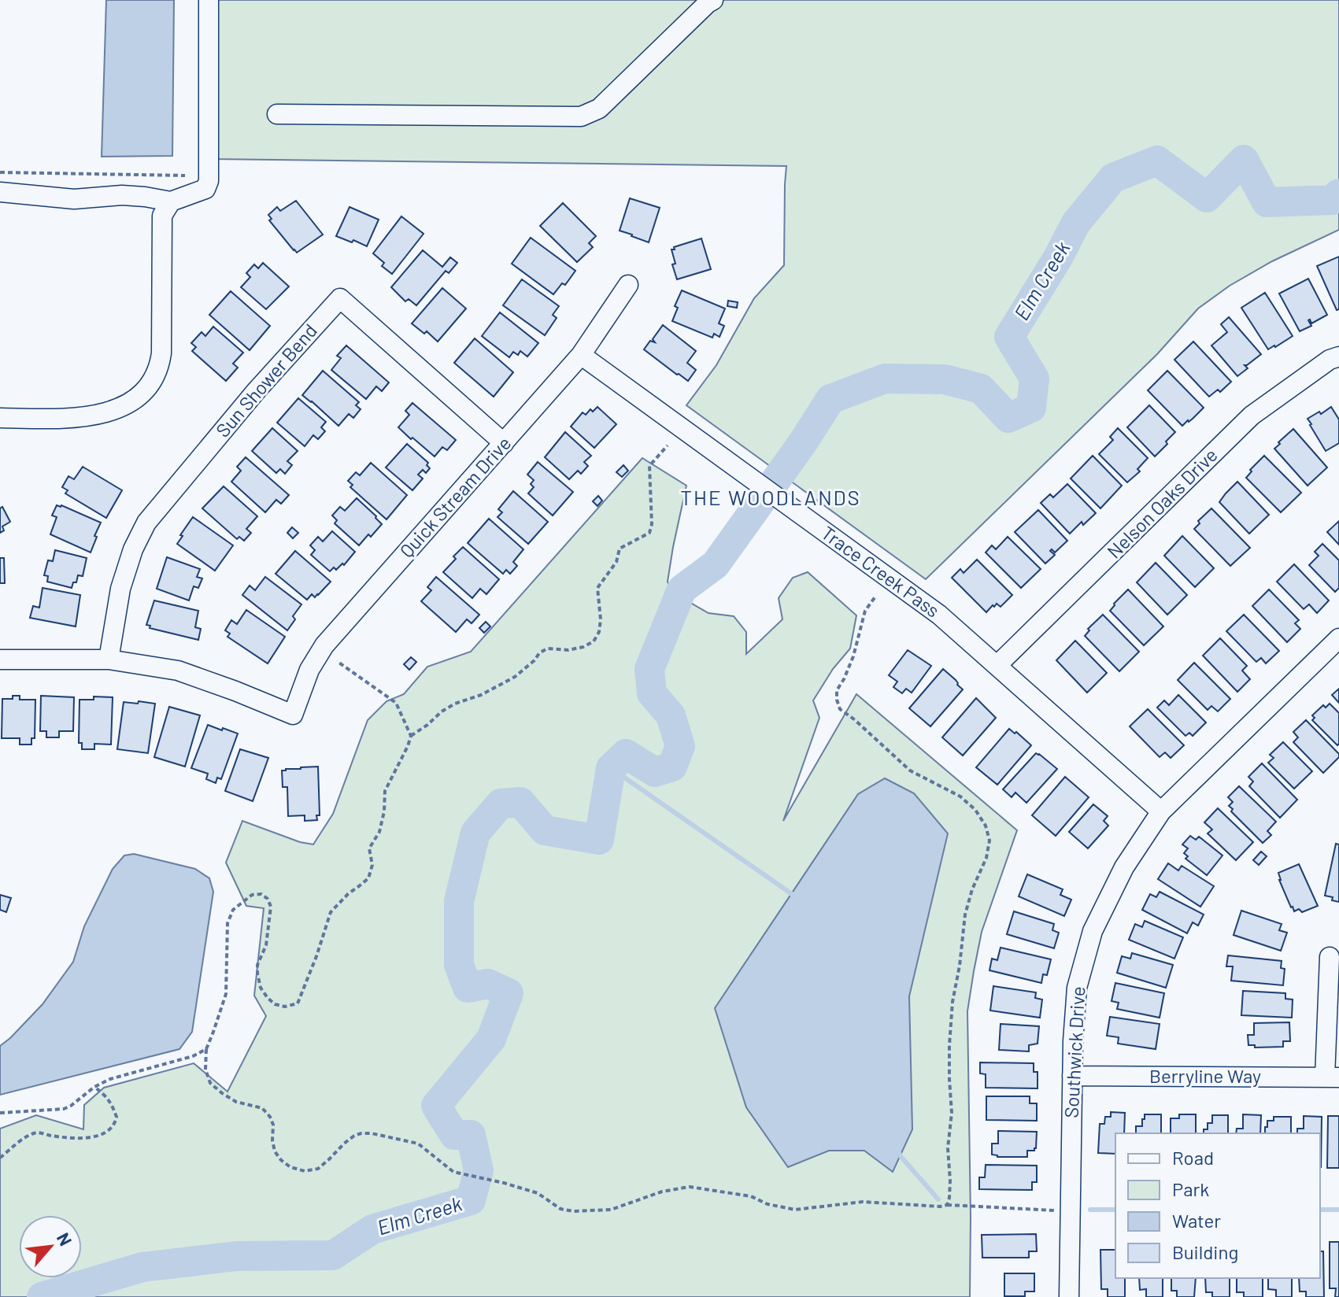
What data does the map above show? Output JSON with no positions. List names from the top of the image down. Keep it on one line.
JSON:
{"streets":{"street":["Sun Shower Bend","Quick Stream Drive","Nelson Oaks Drive","Trace Creek Pass","Southwick Drive","Berryline Way"]},"crossings":[["Sun Shower Bend","Quick Stream Drive"],["Quick Stream Drive","Trace Creek Pass"],["Nelson Oaks Drive","Trace Creek Pass"],["Trace Creek Pass","Southwick Drive"],["Southwick Drive","Berryline Way"]],"districts":["THE WOODLANDS"],"water":["Elm Creek"],"legend":["Road","Park","Water","Building"],"north":"top right"}
